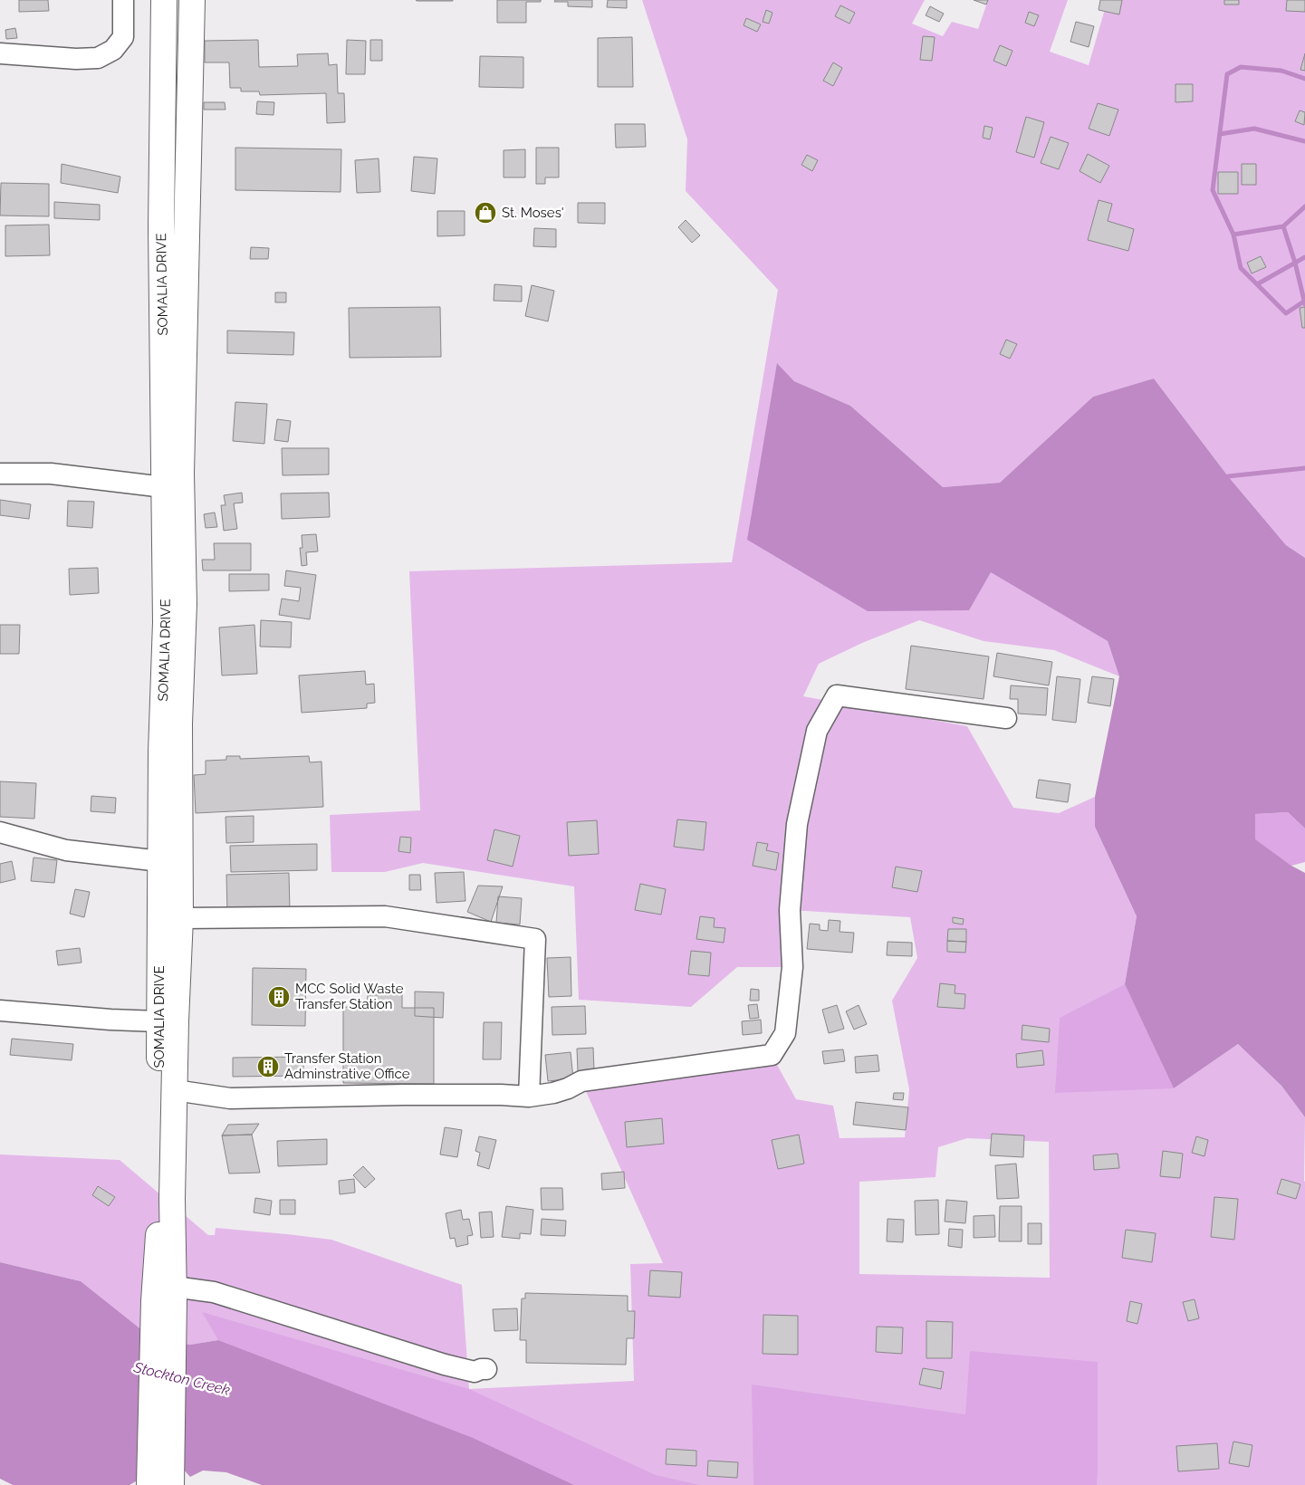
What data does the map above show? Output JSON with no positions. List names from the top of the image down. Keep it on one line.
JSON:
{"streets":{"main road":["SOMALIA DRIVE"]},"water":["Stockton Creek"],"places":{"shop":["St. Moses'"],"building":["MCC Solid Waste Transfer Station","Transfer Station Adminstrative Office"]}}
